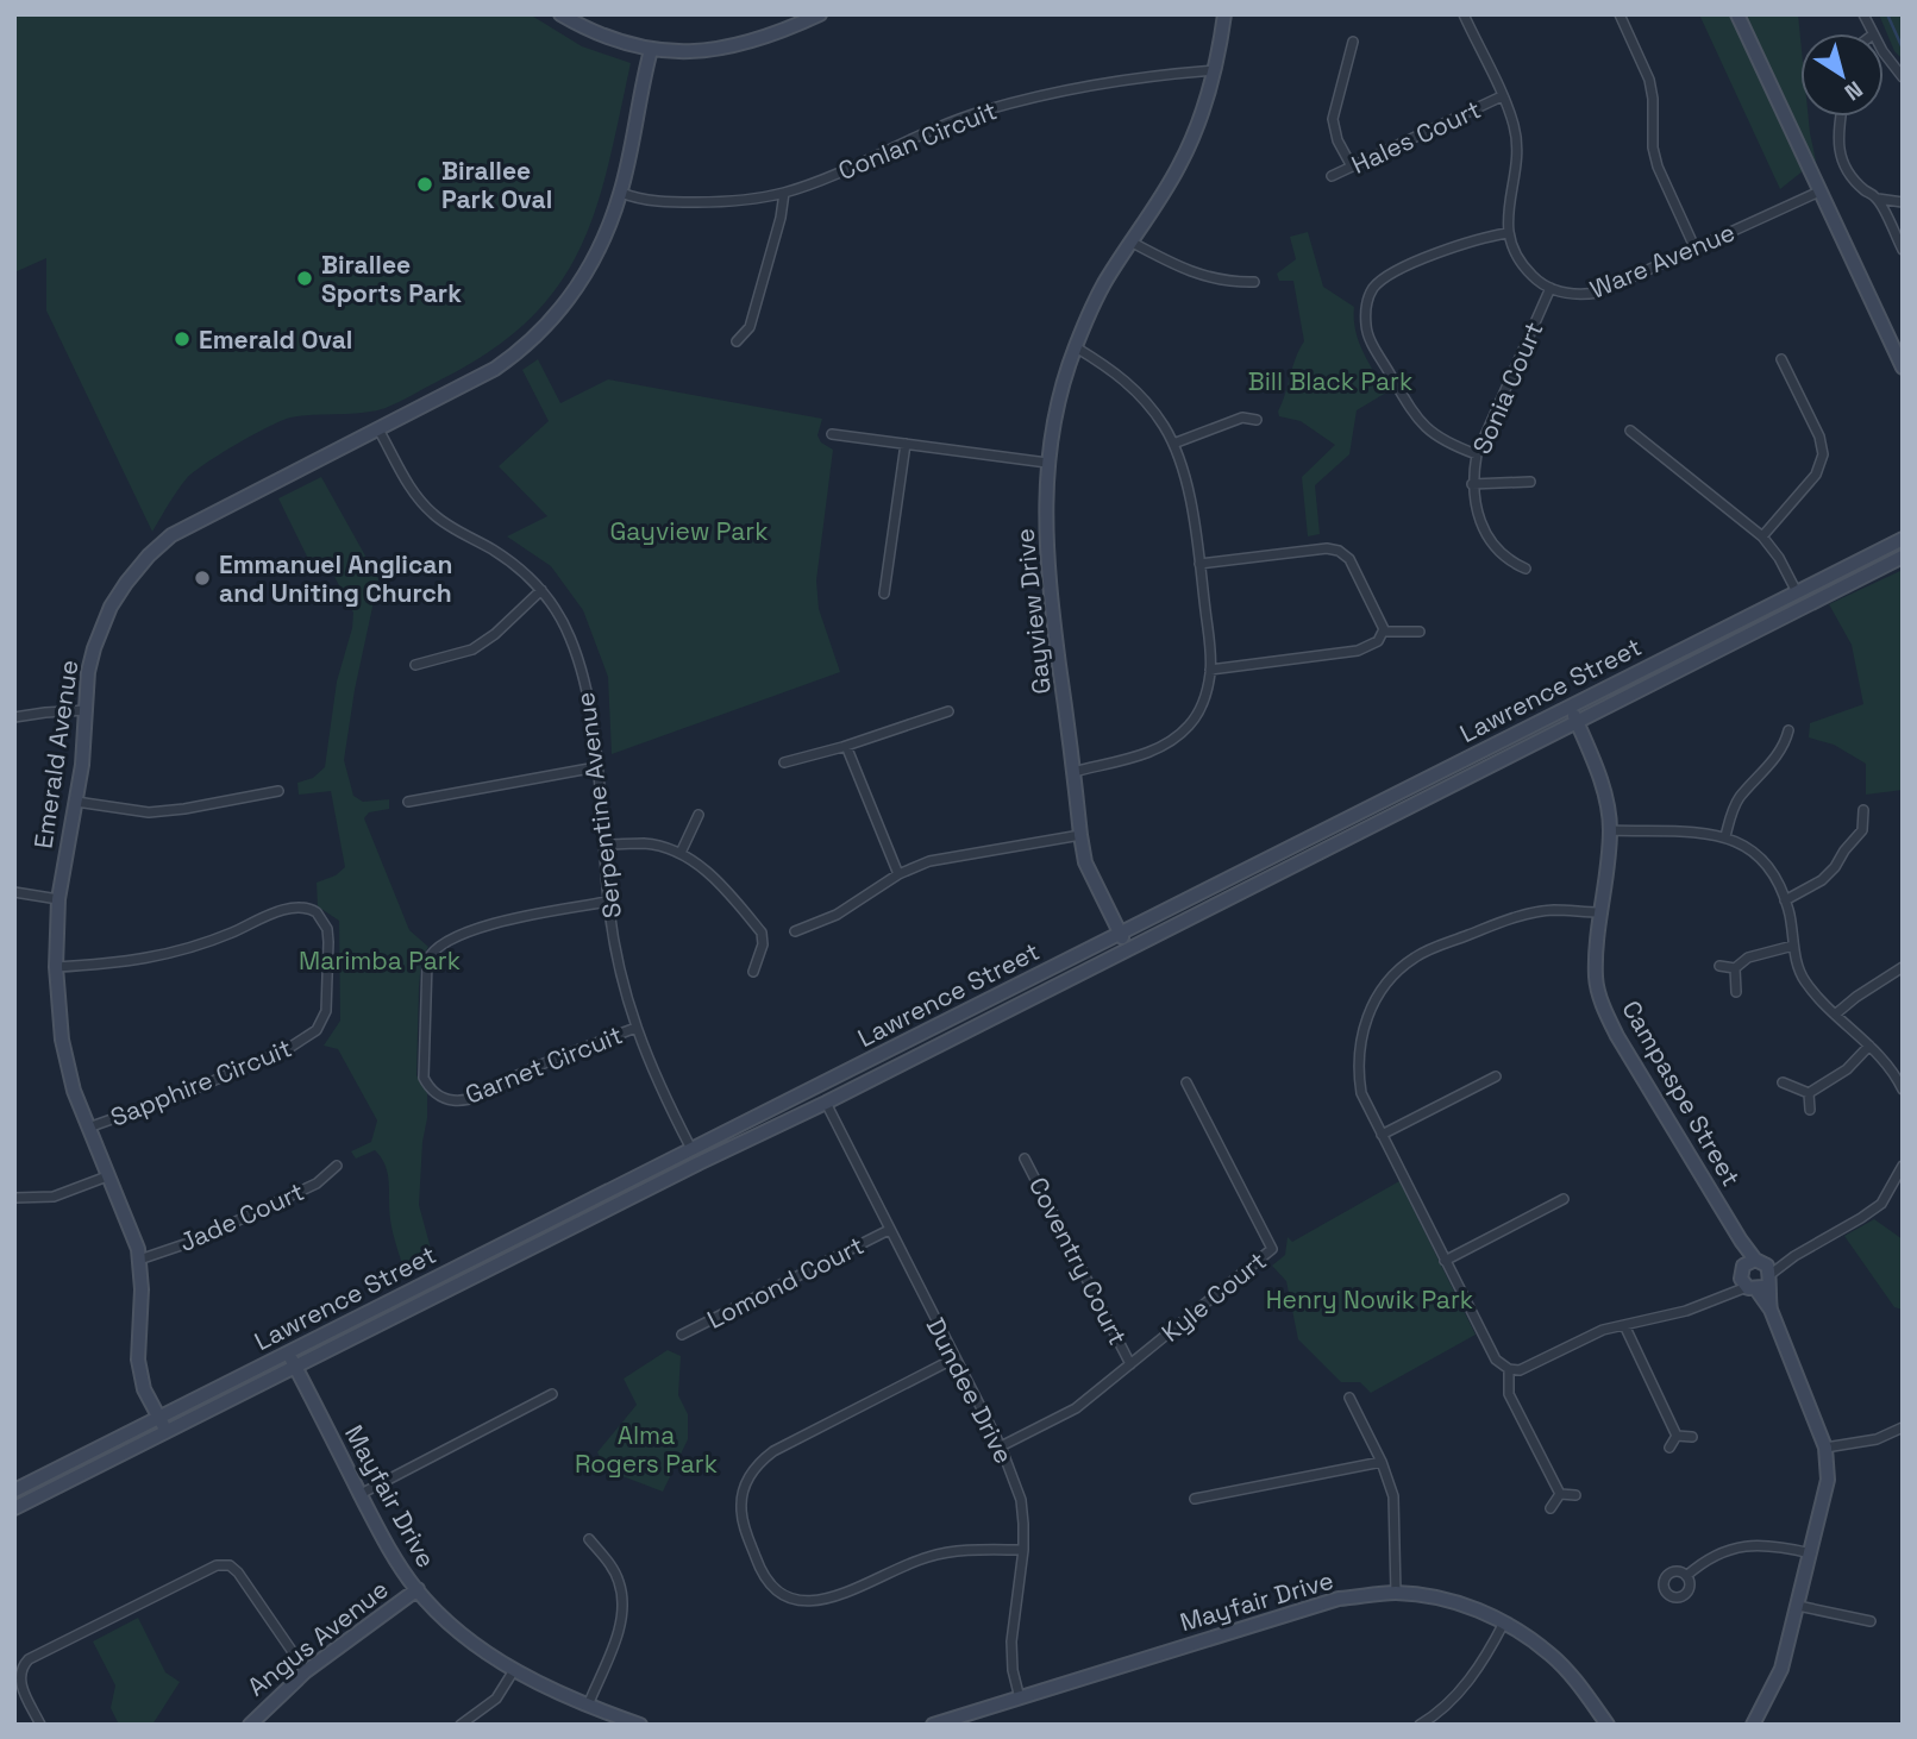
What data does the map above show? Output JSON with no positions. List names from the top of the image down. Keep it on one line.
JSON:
{"streets":{"street":["Hales Court","Conlan Circuit","Ware Avenue","Sonia Court","Gayview Drive","Lawrence Street","Emerald Avenue","Serpentine Avenue","Garnet Circuit","Sapphire Circuit","Campaspe Street","Jade Court","Coventry Court","Lomond Court","Kyle Court","Dundee Drive","Mayfair Drive","Angus Avenue"]},"crossings":[["Conlan Circuit","Gayview Drive"],["Conlan Circuit","Emerald Avenue"],["Ware Avenue","Sonia Court"],["Gayview Drive","Lawrence Street"],["Lawrence Street","Emerald Avenue"],["Lawrence Street","Serpentine Avenue"],["Lawrence Street","Campaspe Street"],["Lawrence Street","Dundee Drive"],["Lawrence Street","Mayfair Drive"],["Emerald Avenue","Serpentine Avenue"],["Emerald Avenue","Sapphire Circuit"],["Emerald Avenue","Jade Court"],["Serpentine Avenue","Garnet Circuit"],["Coventry Court","Kyle Court"],["Lomond Court","Dundee Drive"],["Kyle Court","Dundee Drive"],["Dundee Drive","Mayfair Drive"],["Mayfair Drive","Angus Avenue"]],"parks":["Bill Black Park","Gayview Park","Marimba Park","Henry Nowik Park","Alma Rogers Park"],"places":["Birallee Park Oval","Birallee Sports Park","Emerald Oval","Emmanuel Anglican and Uniting Church"],"north":"bottom right"}
